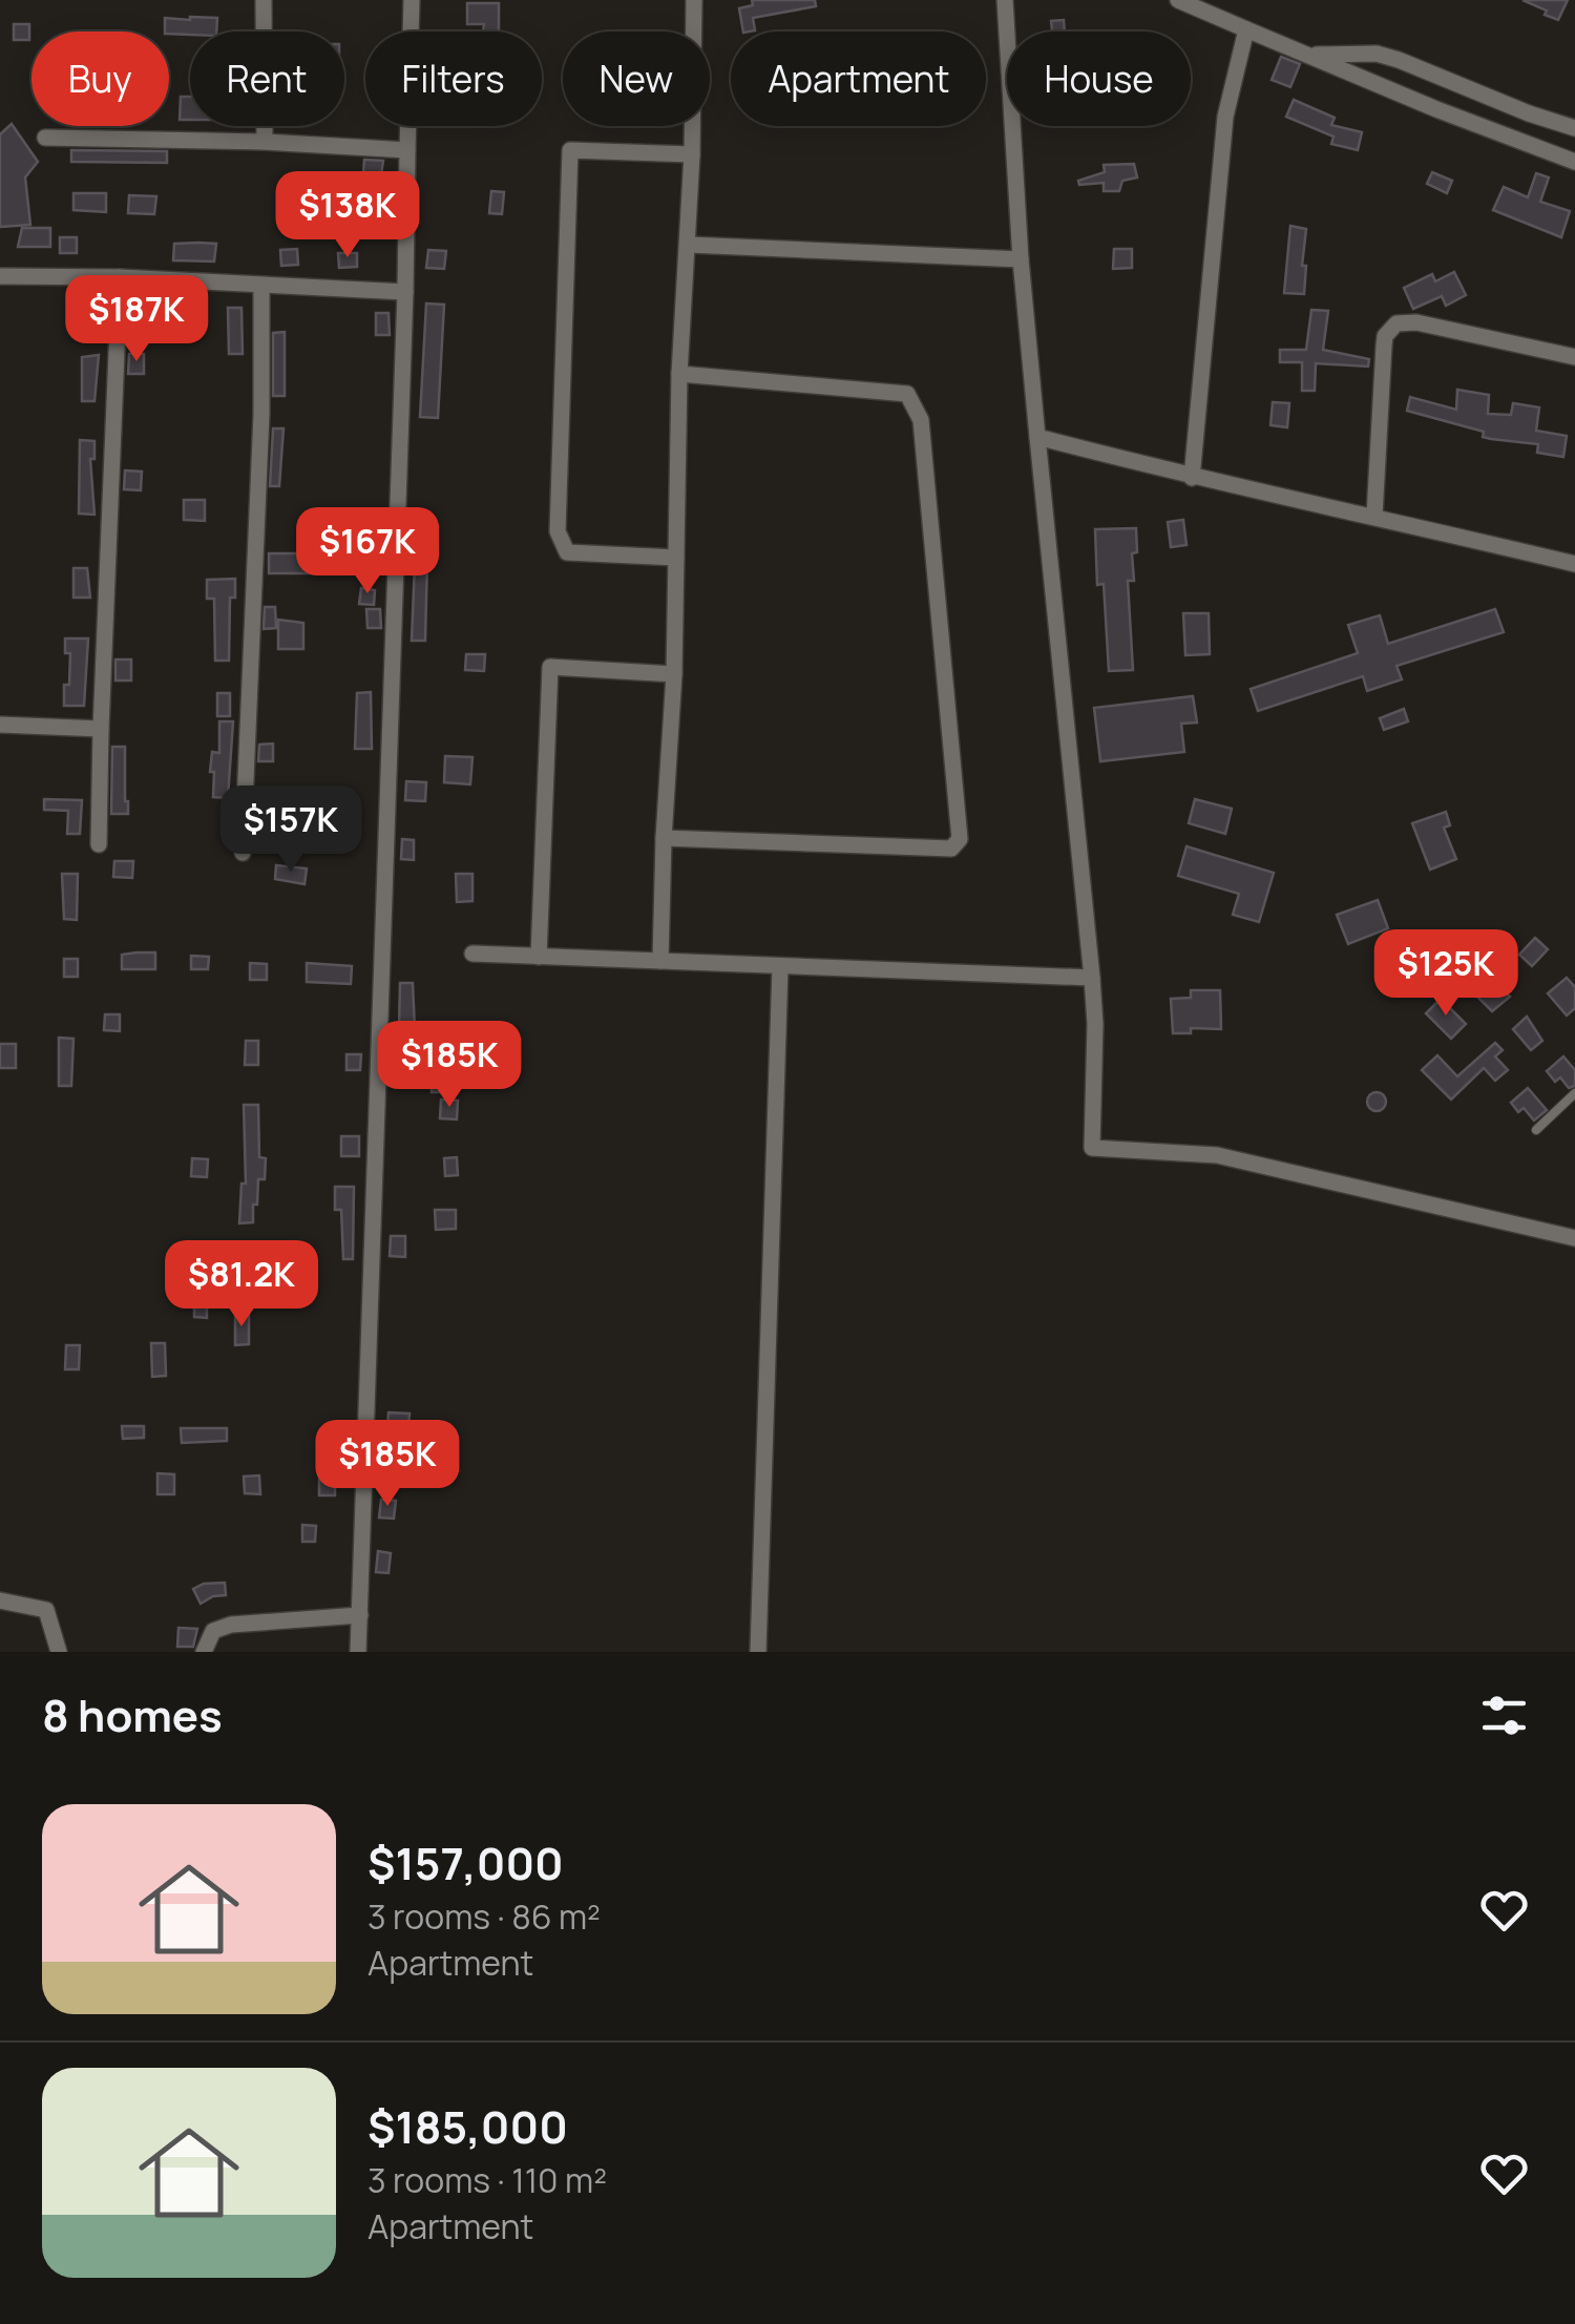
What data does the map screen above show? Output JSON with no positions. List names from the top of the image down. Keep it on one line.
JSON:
{"page":{"chip":["Buy","Rent","Filters","New","Apartment","House"],"price":["$138K","$187K","$167K","$157K","$125K","$185K","$81.2K","$185K"],"heading":"8 homes","list":[{"name":"$157,000","note":"3 rooms · 86 m² · Apartment"},{"name":"$185,000","note":"3 rooms · 110 m² · Apartment"}]}}
